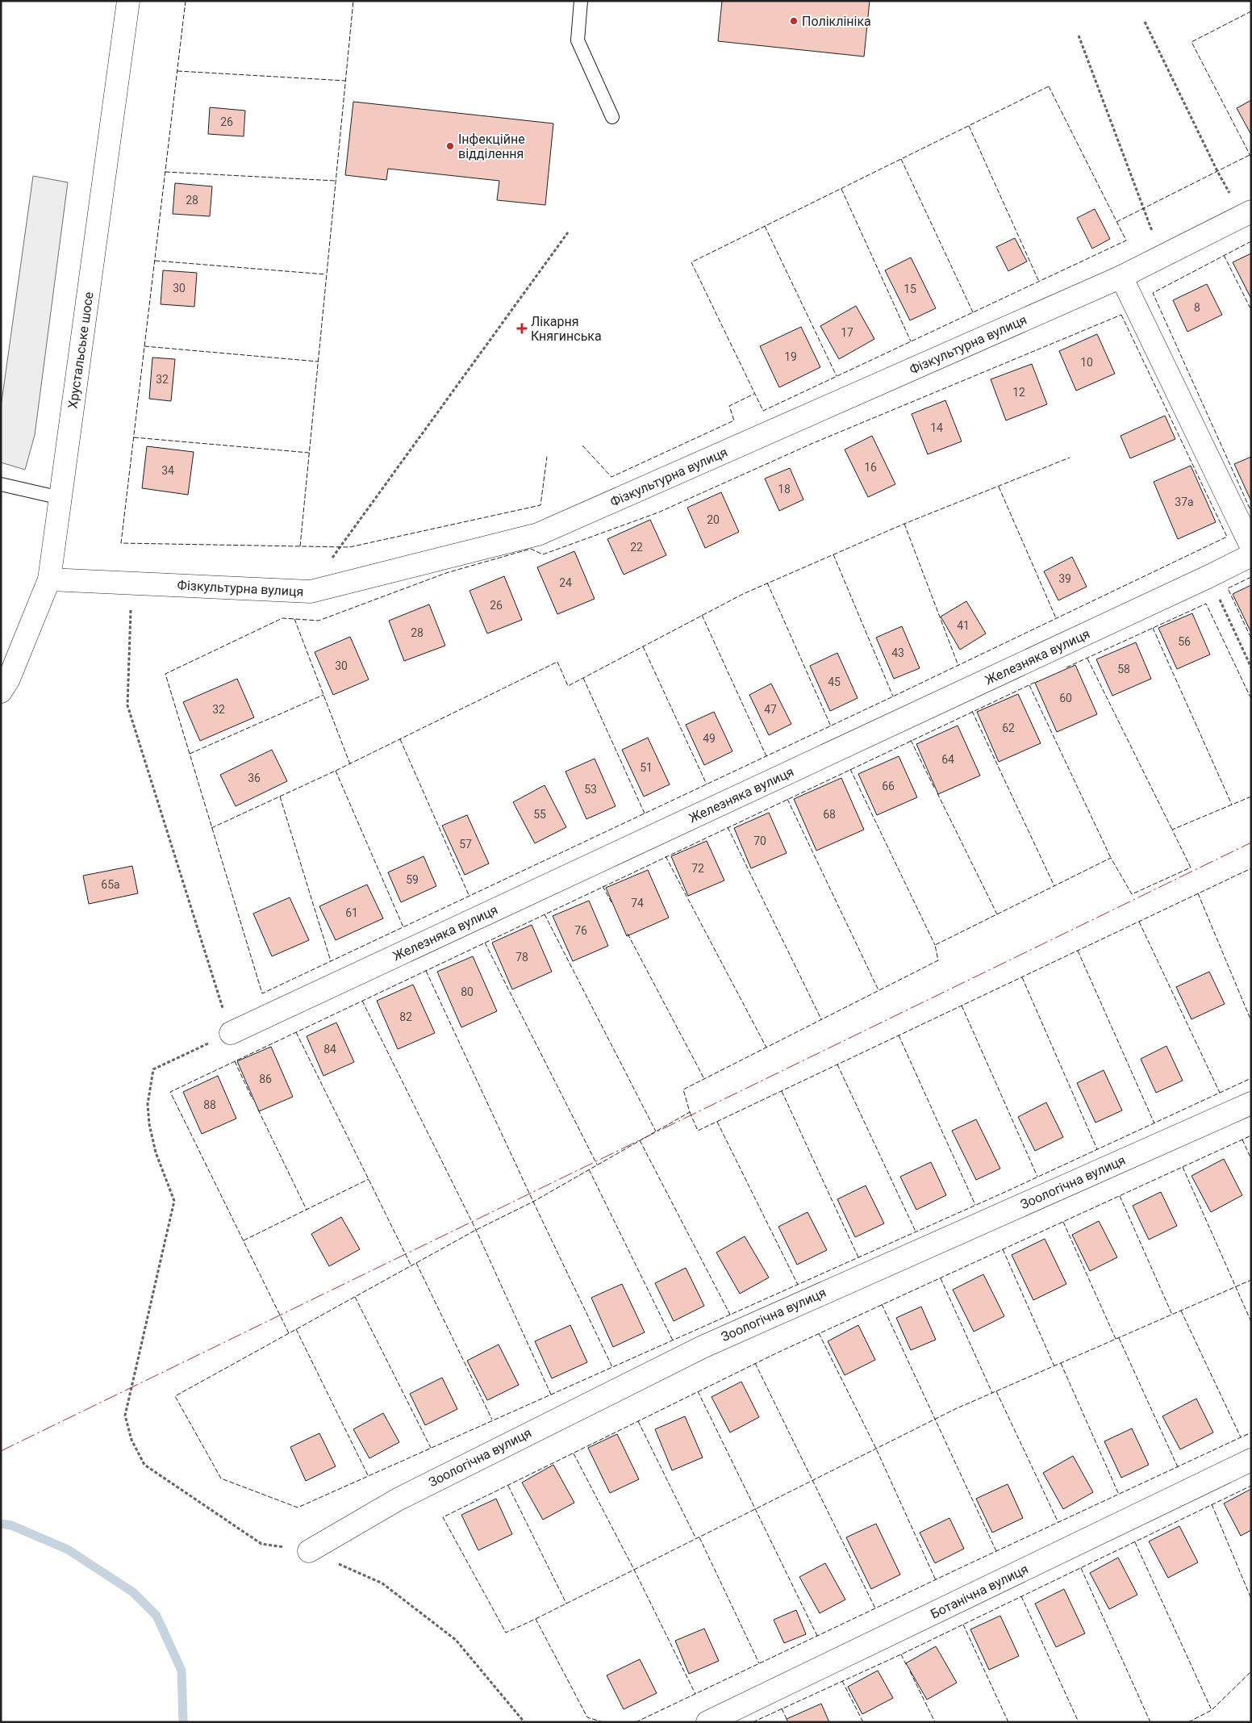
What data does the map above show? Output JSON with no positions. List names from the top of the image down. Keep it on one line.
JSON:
{"streets":{"street":["Фізкультурна вулиця","Хрустальське шосе","Железняка вулиця","Зоологічна вулиця","Ботанічна вулиця"]},"crossings":[["Фізкультурна вулиця","Хрустальське шосе"]],"places":{"other":["Поліклініка","Інфекційне відділення"],"health":["Лікарня Княгинська"]},"house_numbers":["26","28","30","15","8","17","19","10","32","12","14","16","34","18","37а","20","22","39","24","26","41","28","56","43","30","58","45","60","32","47","62","49","64","51","36","66","53","55","68","70","57","72","59","65а","74","61","76","78","80","82","84","86","88"]}
